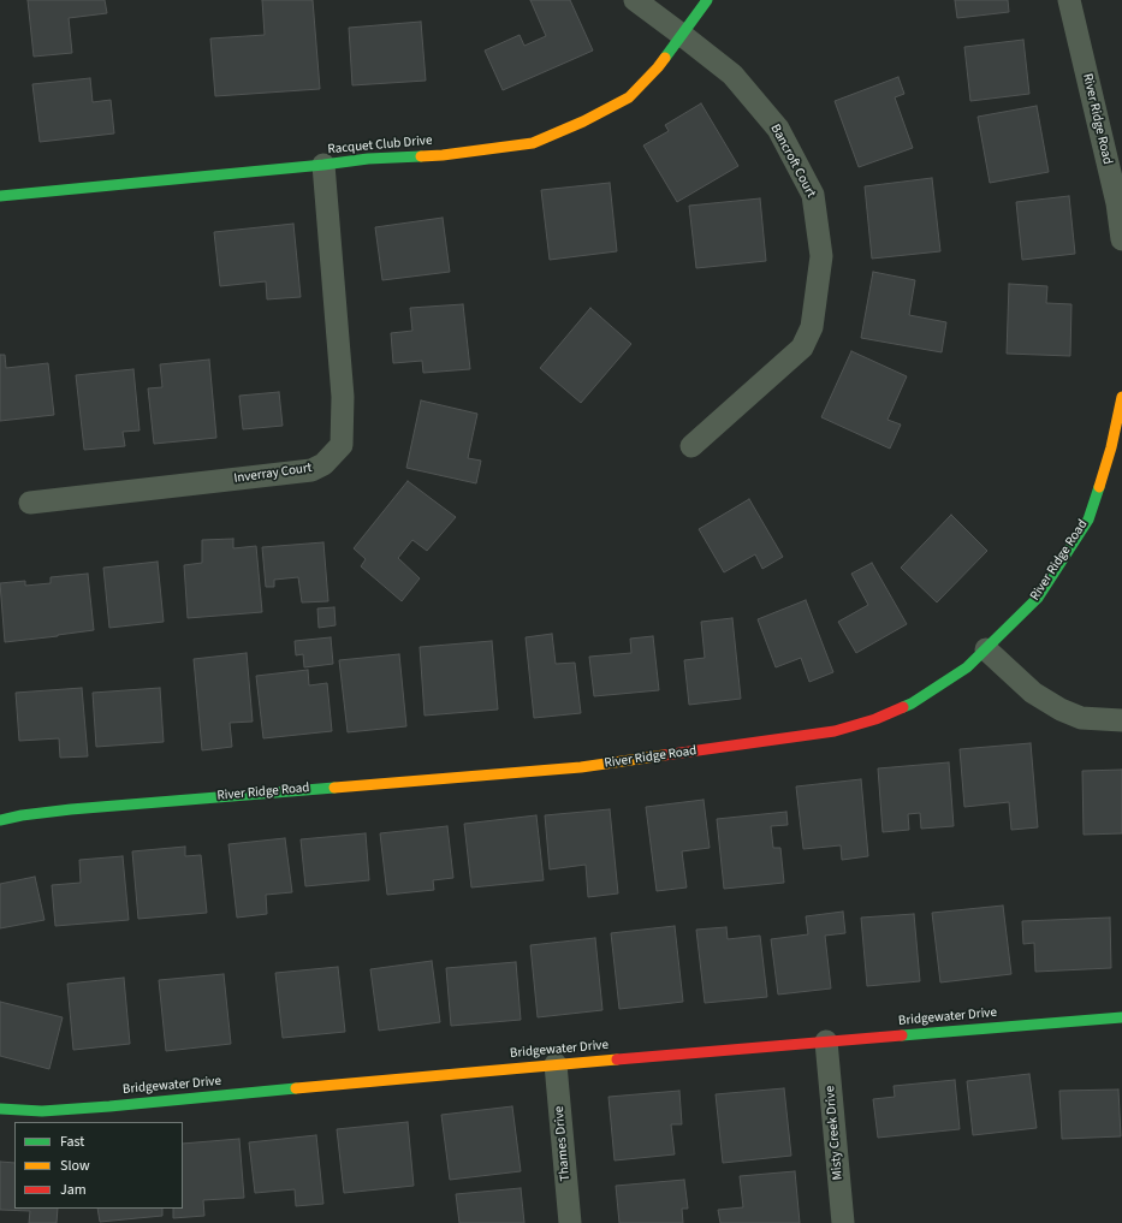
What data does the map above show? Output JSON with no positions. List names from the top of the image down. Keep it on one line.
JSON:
{"streets":{"street":["River Ridge Road","Racquet Club Drive","Bancroft Court","Inverray Court","Bridgewater Drive","Misty Creek Drive","Thames Drive"]},"crossings":[["Racquet Club Drive","Bancroft Court"],["Racquet Club Drive","Inverray Court"],["Bridgewater Drive","Misty Creek Drive"],["Bridgewater Drive","Thames Drive"]],"legend":["Fast","Slow","Jam"]}
